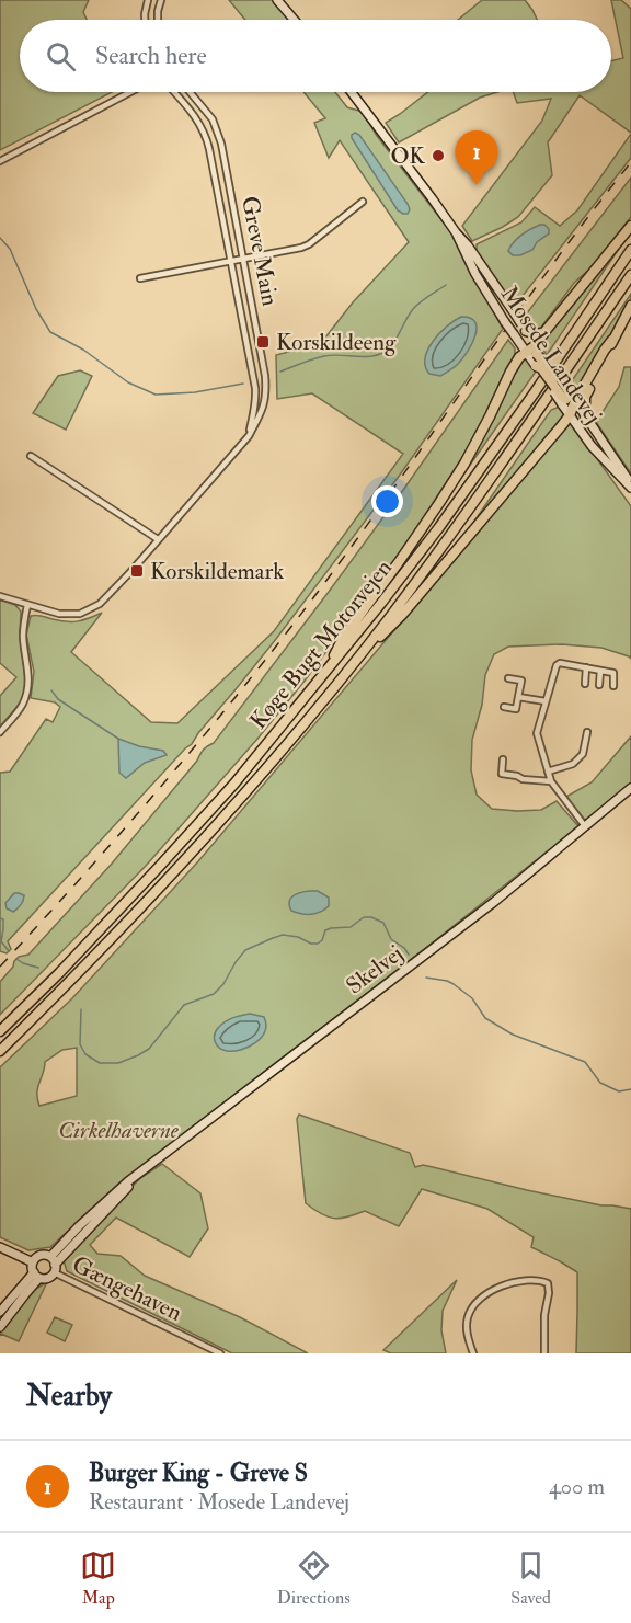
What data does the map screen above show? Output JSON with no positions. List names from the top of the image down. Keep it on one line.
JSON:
{"streets":{"highway":["Køge Bugt Motorvejen"],"street":["Greve Main","Mosede Landevej","Skelvej","Gængehaven"]},"crossings":[["Skelvej","Gængehaven"]],"parks":["Cirkelhaverne"],"places":{"other":["OK"],"transit":["Korskildeeng","Korskildemark"]},"page":{"search":"Search here","pins":"1","heading":"Nearby","list":[{"mark":"1","name":"Burger King - Greve S","note":"Restaurant · Mosede Landevej","value":"400 m"}],"nav":["Map","Directions","Saved"]}}
